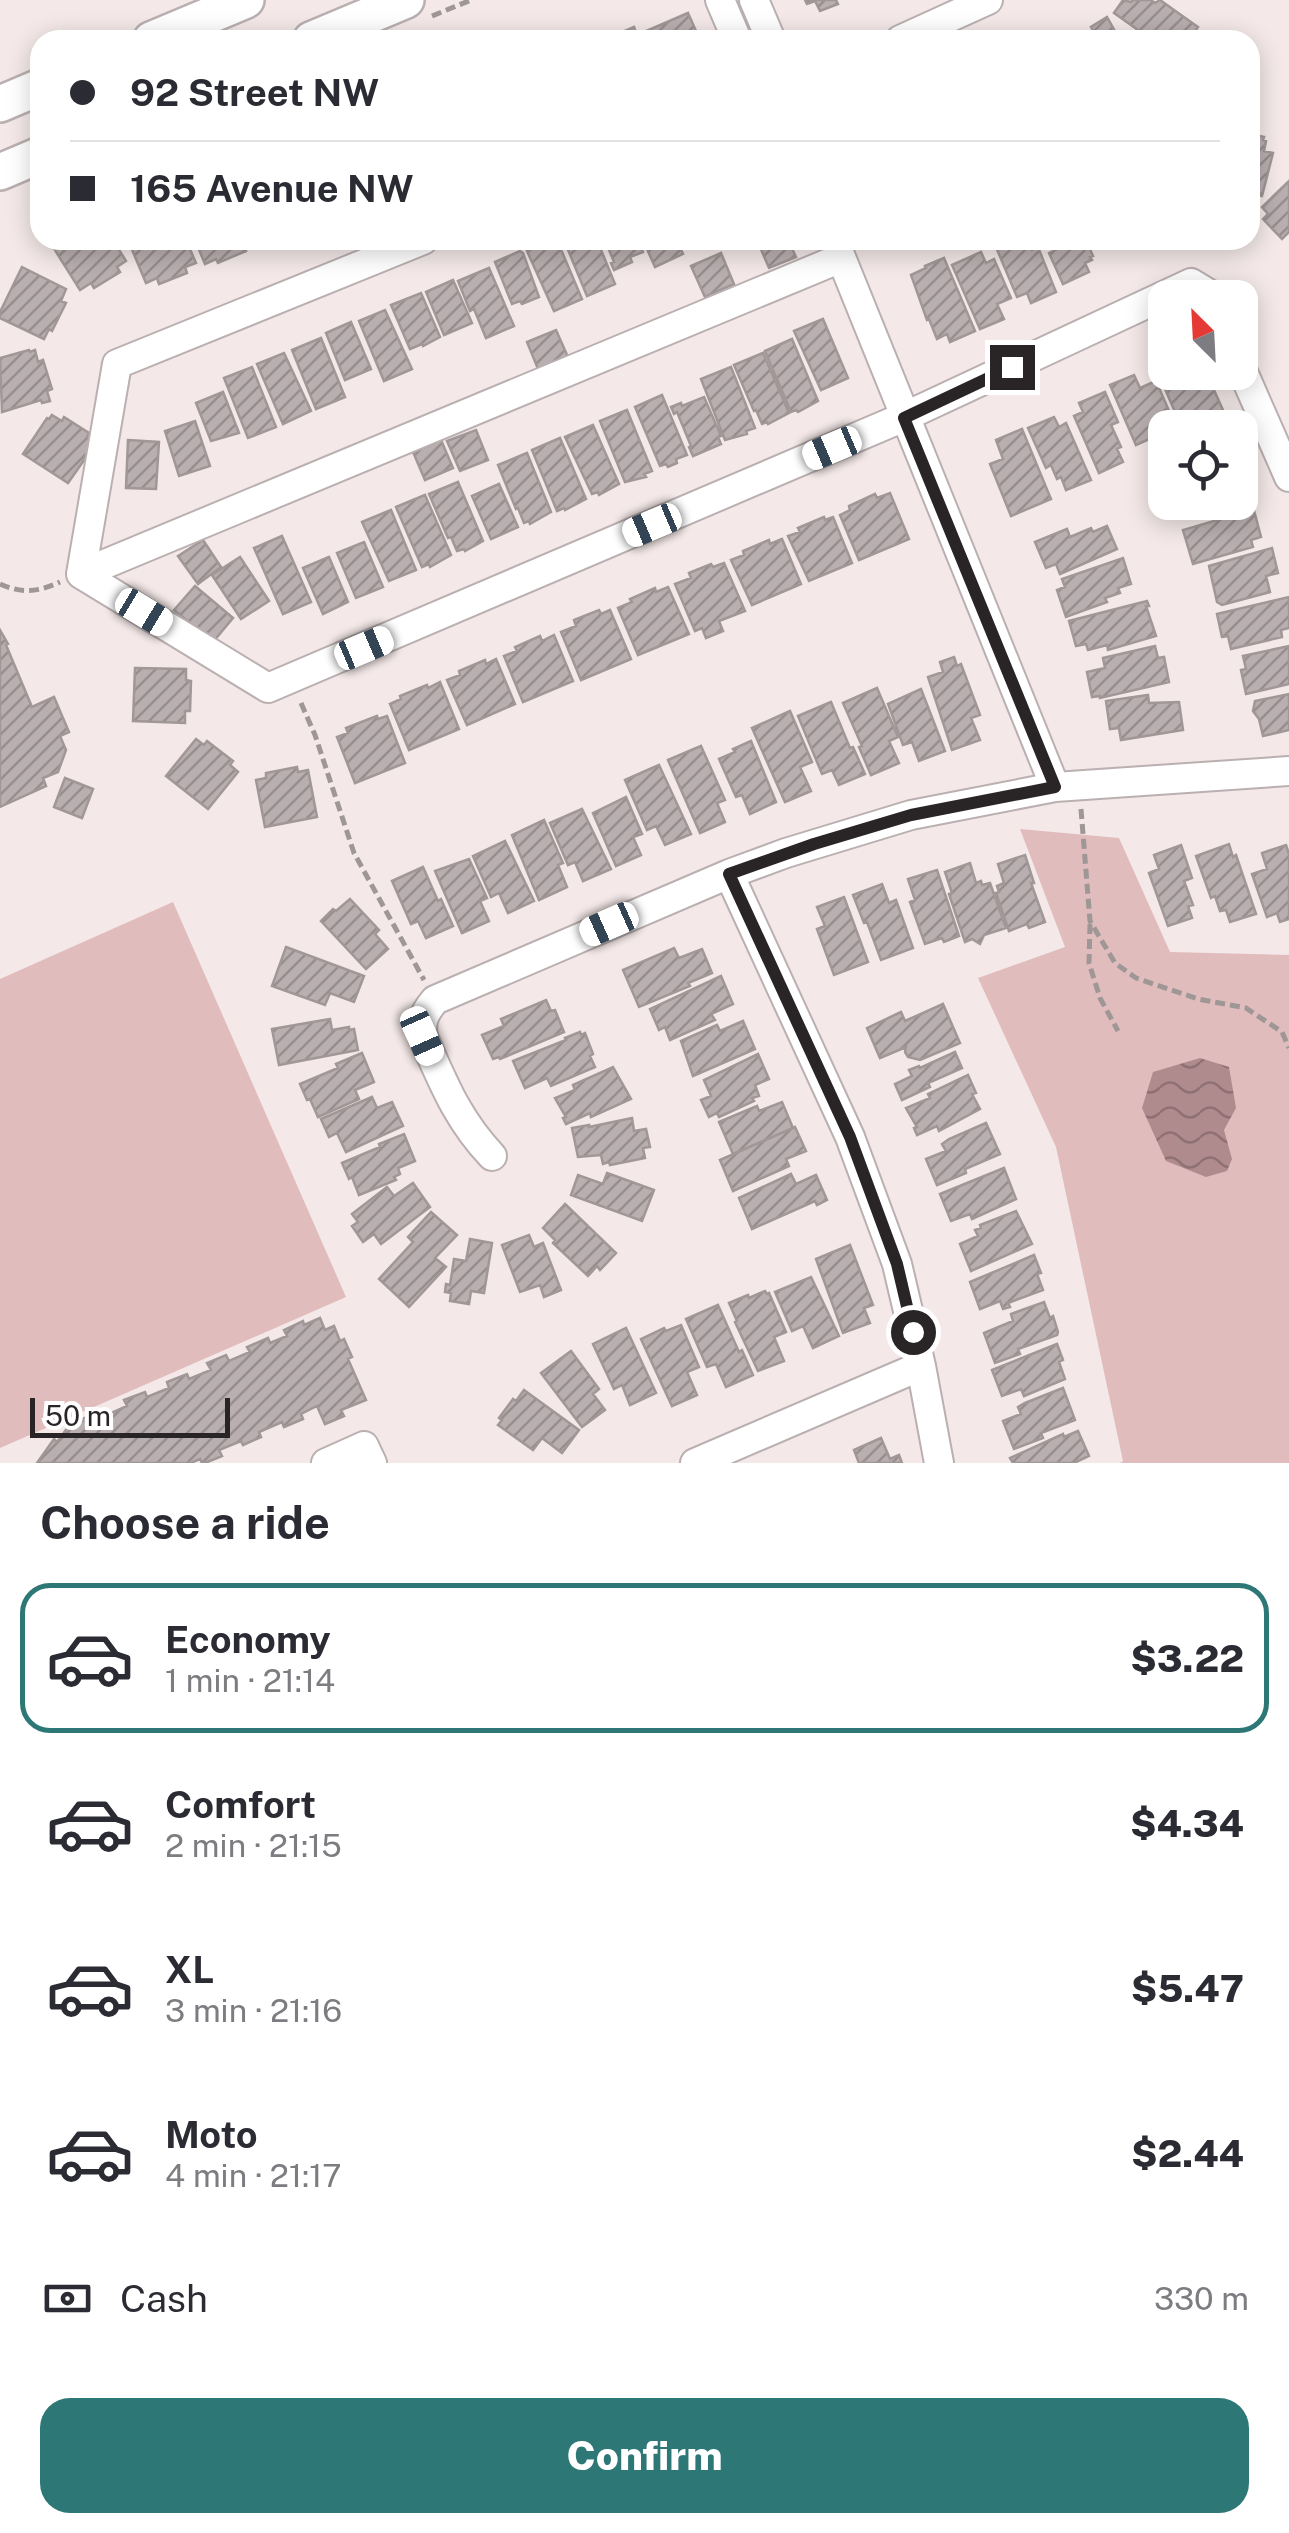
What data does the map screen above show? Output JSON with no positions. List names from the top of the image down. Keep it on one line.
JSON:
{"scale_bar":"50 m","north":"top left","page":{"banner":["92 Street NW","165 Avenue NW"],"scale":"50 m","heading":"Choose a ride","list":[{"name":"Economy","note":"1 min · 21:14","value":"$3.22"},{"name":"Comfort","note":"2 min · 21:15","value":"$4.34"},{"name":"XL","note":"3 min · 21:16","value":"$5.47"},{"name":"Moto","note":"4 min · 21:17","value":"$2.44"}],"pay":["Cash","330 m"],"buttons":"Confirm"}}
